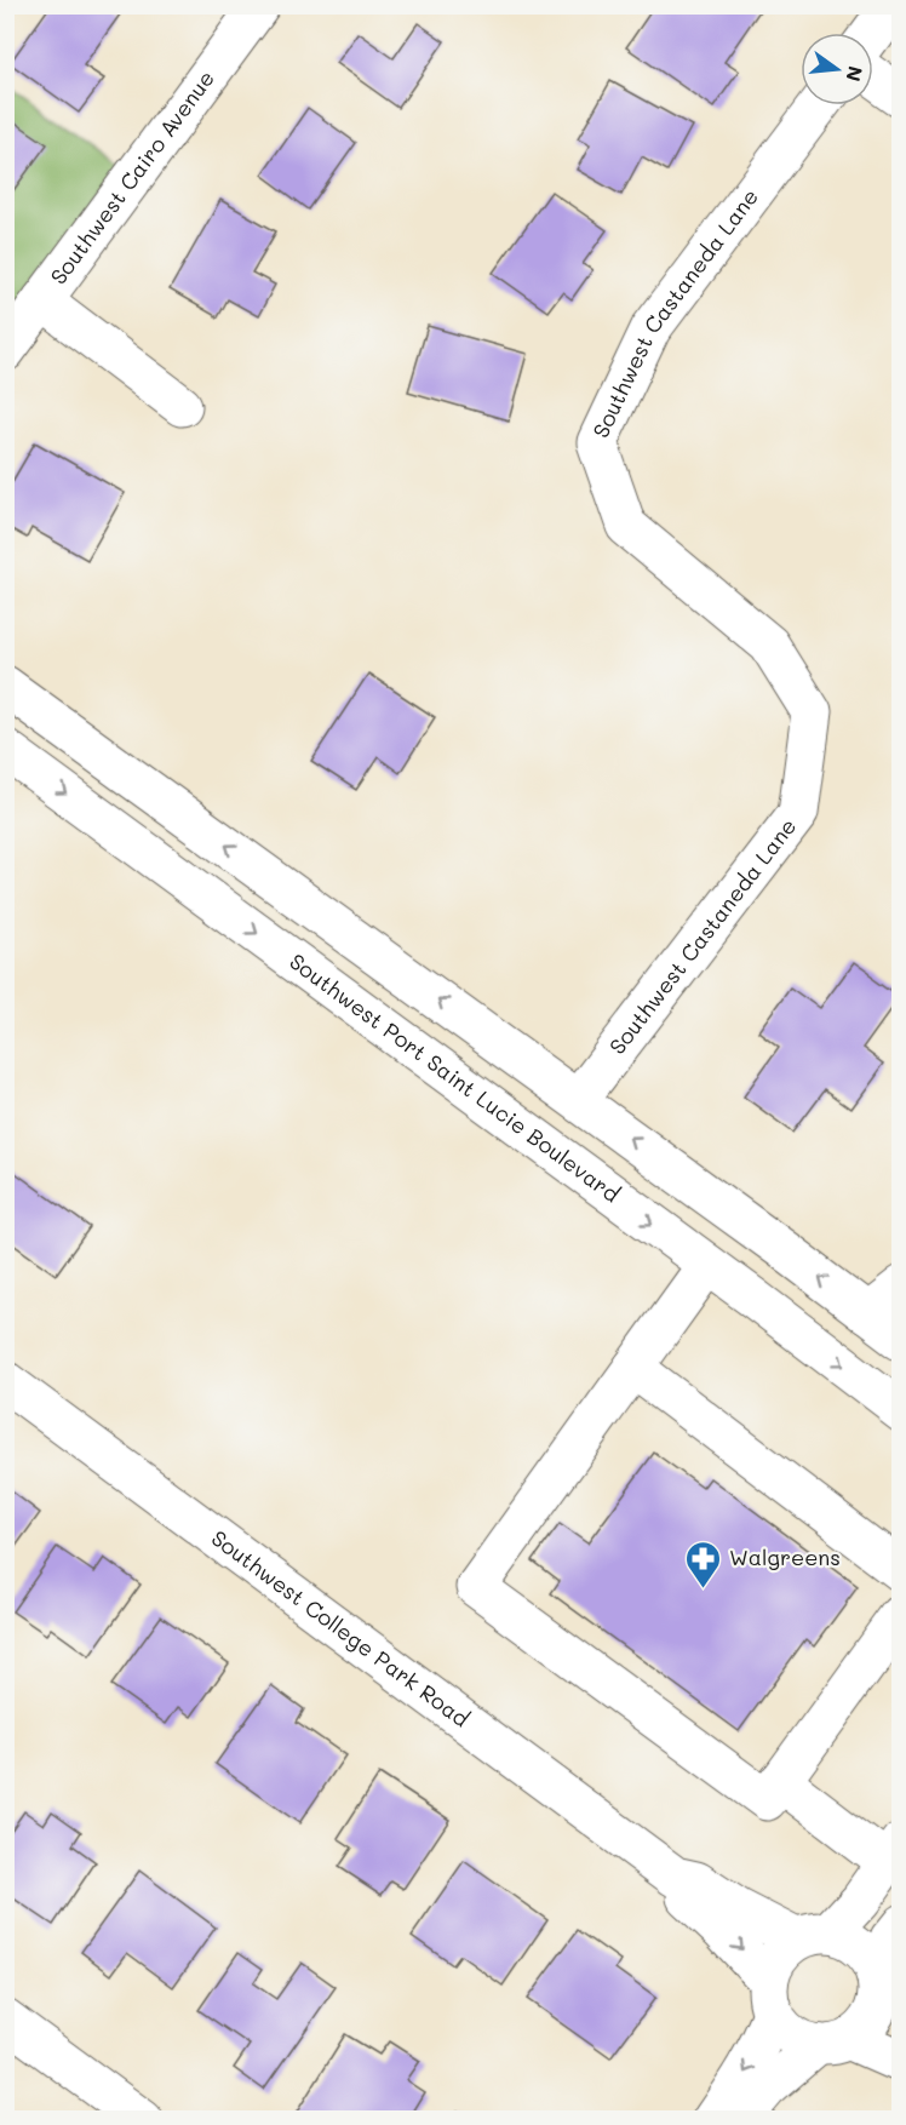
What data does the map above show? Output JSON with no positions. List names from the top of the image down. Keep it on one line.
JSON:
{"streets":{"street":["Southwest Cairo Avenue","Southwest Castaneda Lane","Southwest Port Saint Lucie Boulevard","Southwest College Park Road"]},"places":{"pharmacy":["Walgreens"]},"north":"right"}
